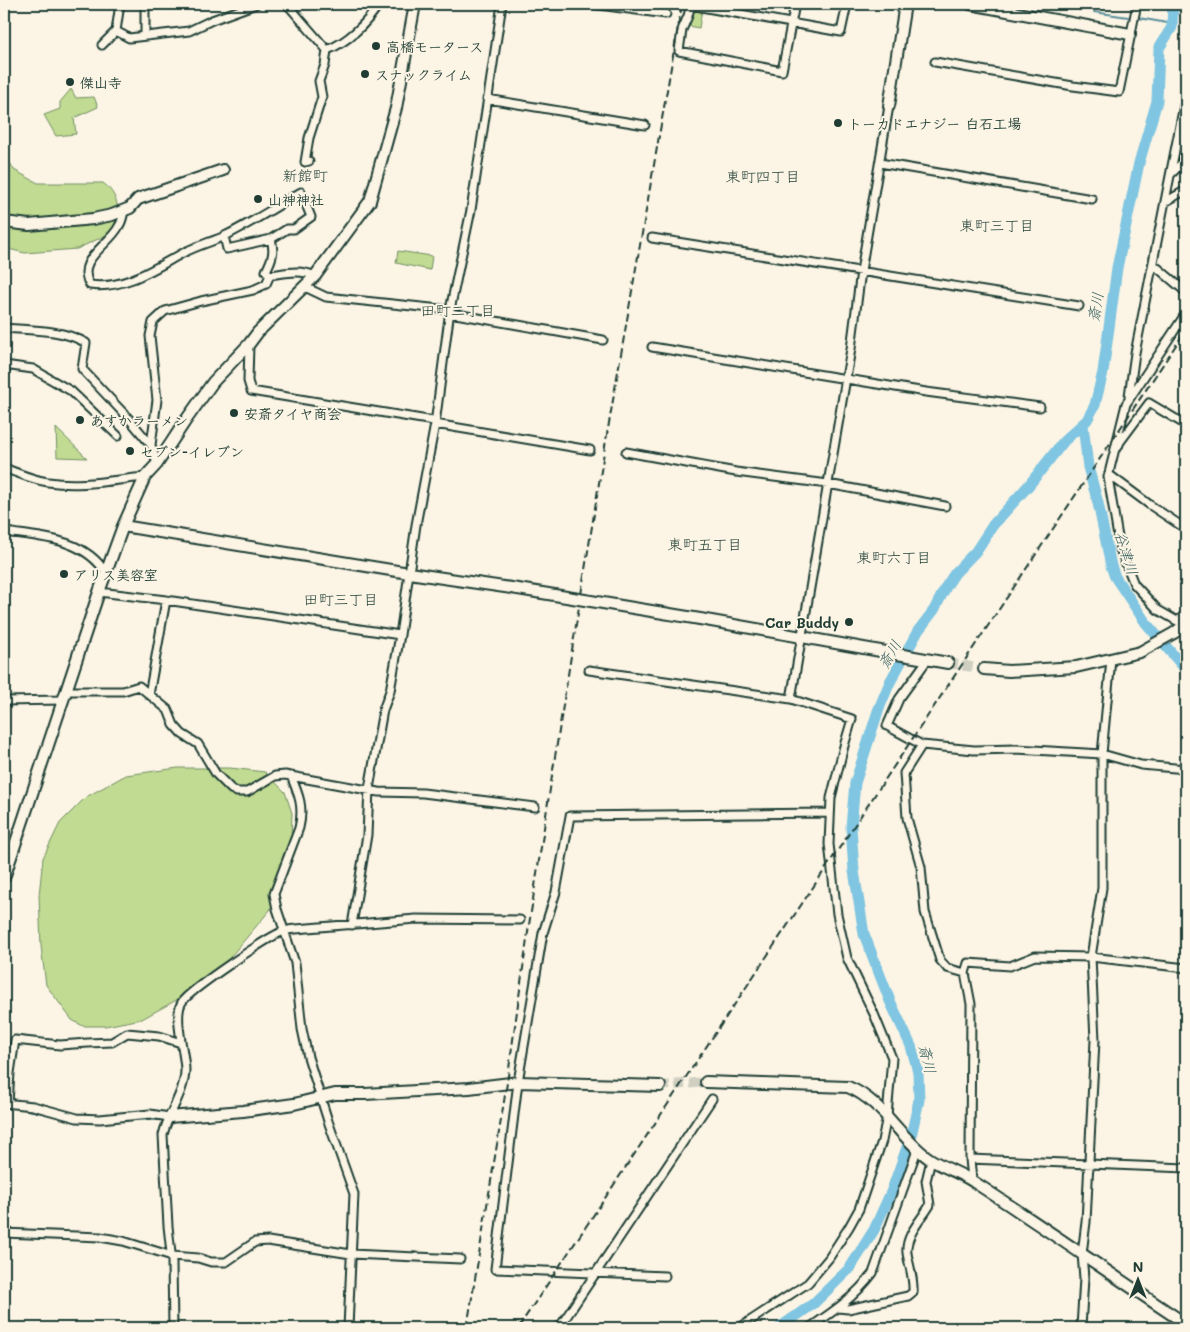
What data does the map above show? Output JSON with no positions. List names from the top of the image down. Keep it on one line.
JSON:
{"districts":["新館町","東町四丁目","東町三丁目","田町二丁目","東町五丁目","東町六丁目","田町三丁目"],"water":["斎川","谷津川"],"places":["高橋モータース","スナックライム","傑山寺","トーカドエナジー 白石工場","山神神社","安斎タイヤ商会","あすかラーメン","セブン-イレブン","アリス美容室","Car Buddy"],"north":"top"}
